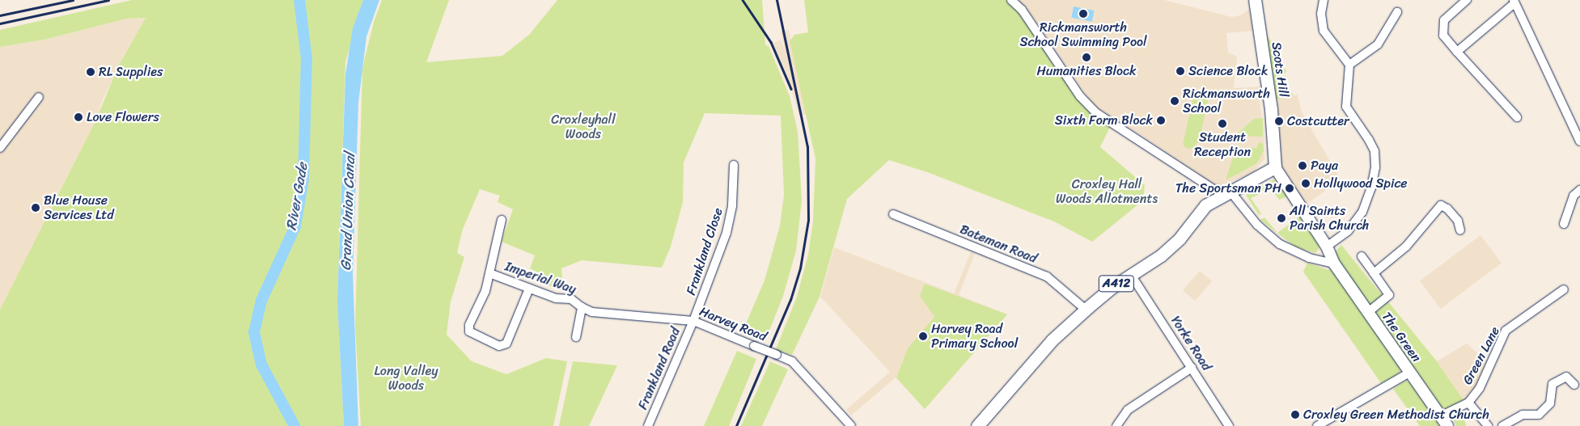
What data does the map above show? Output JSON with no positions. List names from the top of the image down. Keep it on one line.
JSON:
{"streets":{"main road":["Scots Hill","A412"],"street":["Bateman Road","Frankland Close","Imperial Way","Harvey Road","The Green","Yorke Road","Green Lane","Frankland Road"]},"crossings":[["Scots Hill","A412"],["Scots Hill","The Green"],["Bateman Road","A412"],["Frankland Close","Harvey Road"],["Frankland Close","Frankland Road"],["Imperial Way","Harvey Road"],["A412","The Green"],["A412","Yorke Road"],["Harvey Road","Frankland Road"],["The Green","Green Lane"]],"water":["River Gade","Grand Union Canal"],"parks":["Croxleyhall Woods","Croxley Hall Woods Allotments","Long Valley Woods"],"places":["Rickmansworth School Swimming Pool","Humanities Block","Science Block","RL Supplies","Rickmansworth School","Love Flowers","Sixth Form Block","Costcutter","Student Reception","Paya","Hollywood Spice","The Sportsman PH","Blue House Services Ltd","All Saints Parish Church","Harvey Road Primary School","Croxley Green Methodist Church"]}
